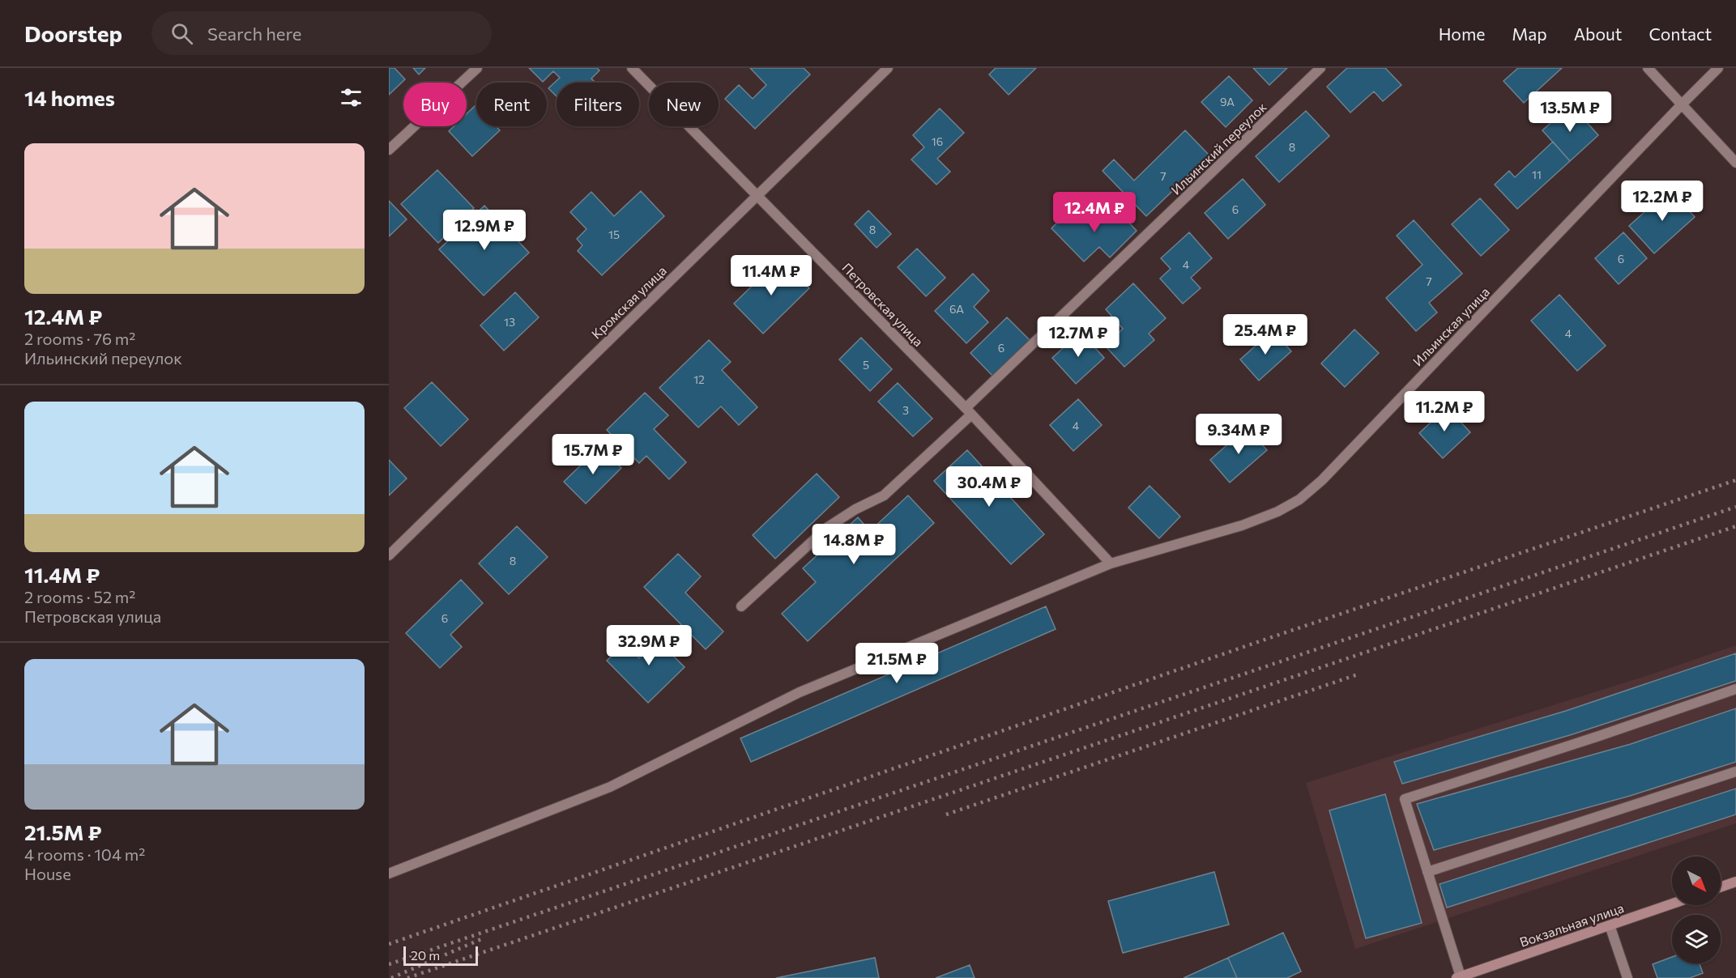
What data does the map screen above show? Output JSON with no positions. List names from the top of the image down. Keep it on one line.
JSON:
{"streets":{"main road":["Вокзальная улица"],"street":["Ильинский переулок","Кромская улица","Петровская улица","Ильинская улица"]},"crossings":[["Ильинский переулок","Петровская улица"],["Кромская улица","Петровская улица"],["Петровская улица","Ильинская улица"]],"house_numbers":["9А","16","8","11","7","6","8","15","6","4","7","6А","13","4","6","5","12","3","4","8","6"],"scale_bar":"20 m","north":"bottom right","page":{"header":"Doorstep","search":"Search here","nav":["Home","Map","About","Contact"],"heading":"14 homes","chip":["Buy","Rent","Filters","New"],"price":["13.5M ₽","12.2M ₽","12.4M ₽","12.9M ₽","11.4M ₽","25.4M ₽","12.7M ₽","11.2M ₽","9.34M ₽","15.7M ₽","30.4M ₽","14.8M ₽","32.9M ₽","21.5M ₽"],"list":[{"name":"12.4M ₽","note":"2 rooms · 76 m² · Ильинский переулок"},{"name":"11.4M ₽","note":"2 rooms · 52 m² · Петровская улица"},{"name":"21.5M ₽","note":"4 rooms · 104 m² · House"}],"scale":"20 m"}}
